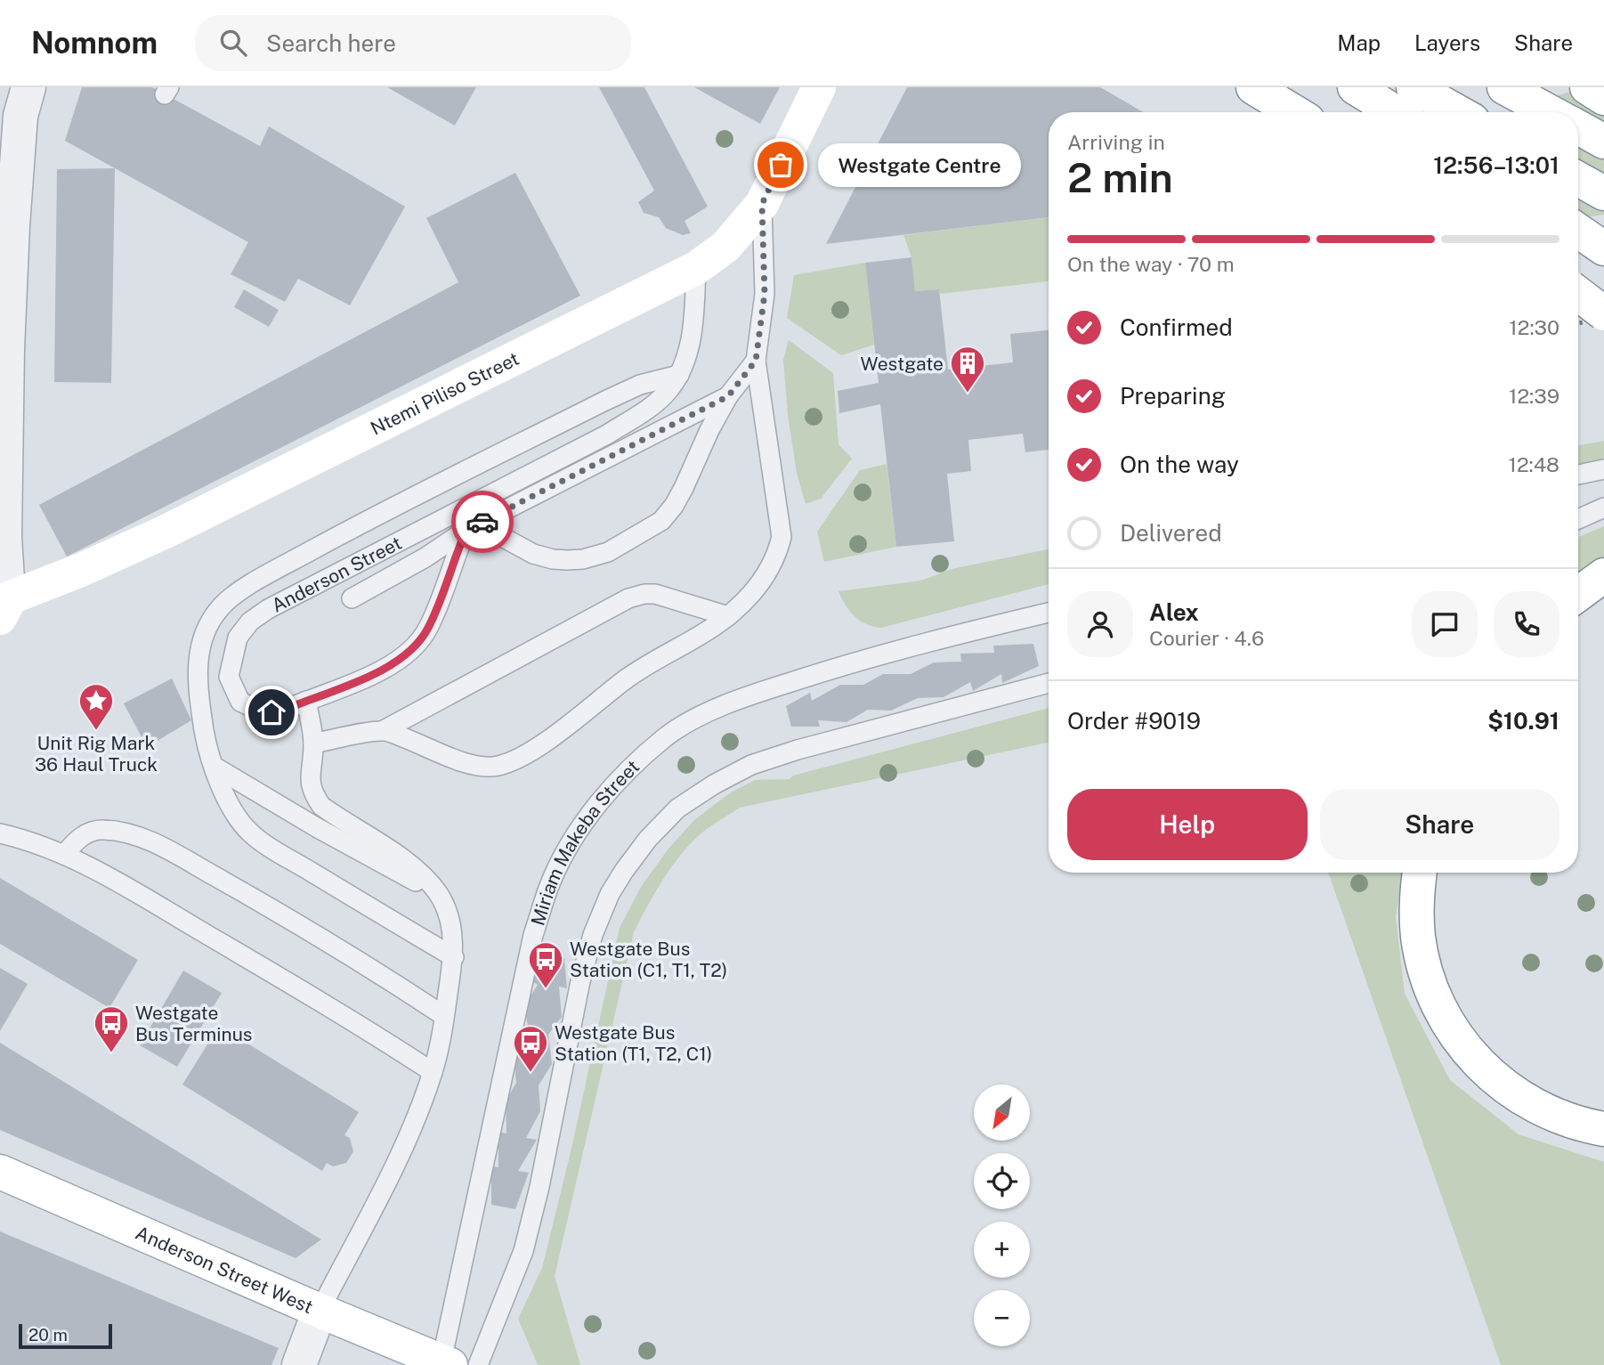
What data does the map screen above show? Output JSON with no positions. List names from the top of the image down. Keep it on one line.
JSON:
{"streets":{"main road":["Ntemi Piliso Street","Anderson Street West"],"lane":["Anderson Street","Miriam Makeba Street"]},"crossings":[["Ntemi Piliso Street","Anderson Street"],["Miriam Makeba Street","Anderson Street West"]],"places":{"other":["Westgate Centre"],"building":["Westgate"],"place":["Unit Rig Mark 36 Haul Truck"],"bus stop":["Westgate Bus Station (C1, T1, T2)","Westgate Bus Terminus","Westgate Bus Station (T1, T2, C1)"]},"scale_bar":"20 m","north":"bottom left","page":{"header":"Nomnom","search":"Search here","nav":["Map","Layers","Share"],"heading":["2 min","Arriving in","12:56–13:01"],"panel":["Alex","Courier · 4.6","Order #9019","$10.91"],"bubble":"Westgate Centre","bar":"On the way · 70 m","list":[["Confirmed","12:30"],["Preparing","12:39"],["On the way","12:48"],"Delivered"],"buttons":["Help","Share"],"map_buttons":["+","−"],"scale":"20 m"}}
